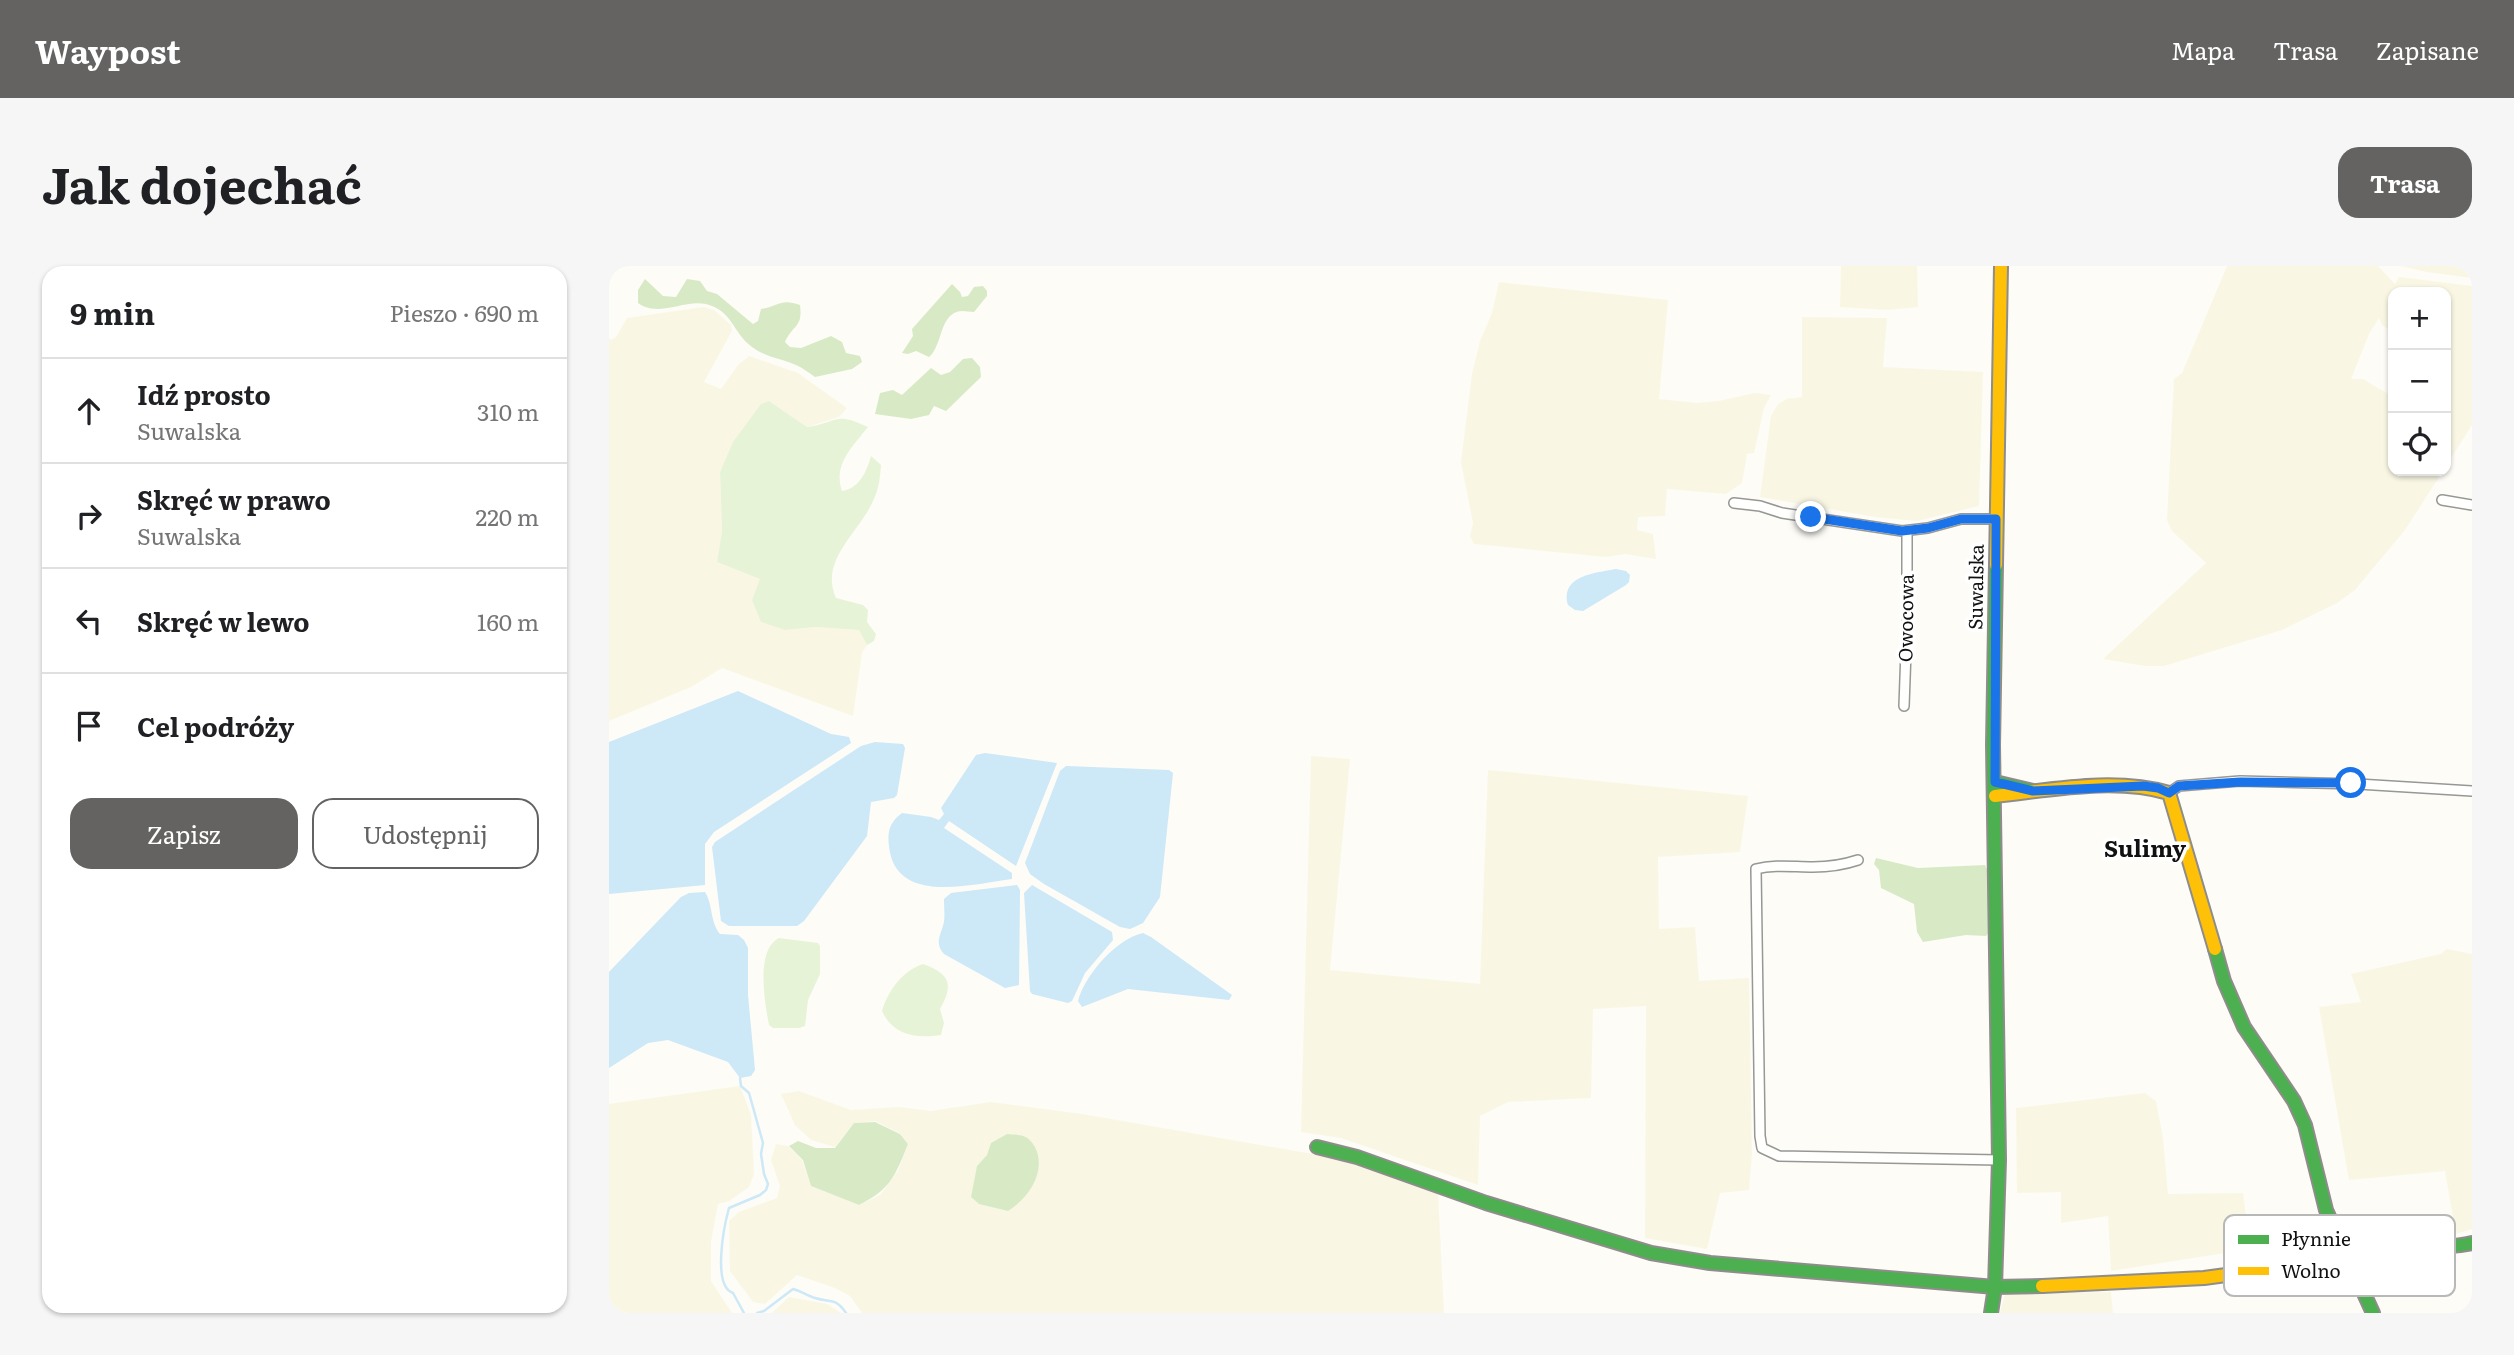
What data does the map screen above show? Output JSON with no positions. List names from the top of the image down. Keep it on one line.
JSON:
{"streets":{"street":["Suwalska","Owocowa"]},"districts":["Sulimy"],"legend":["Płynnie","Wolno"],"page":{"header":"Waypost","nav":["Mapa","Trasa","Zapisane"],"title":"Jak dojechać","buttons":["Trasa",["Zapisz","Udostępnij"]],"heading":["9 min","Pieszo · 690 m"],"map_buttons":["+","−"],"list":[["Idź prosto","Suwalska","310 m"],["Skręć w prawo","Suwalska","220 m"],["Skręć w lewo","160 m"],"Cel podróży"]}}
